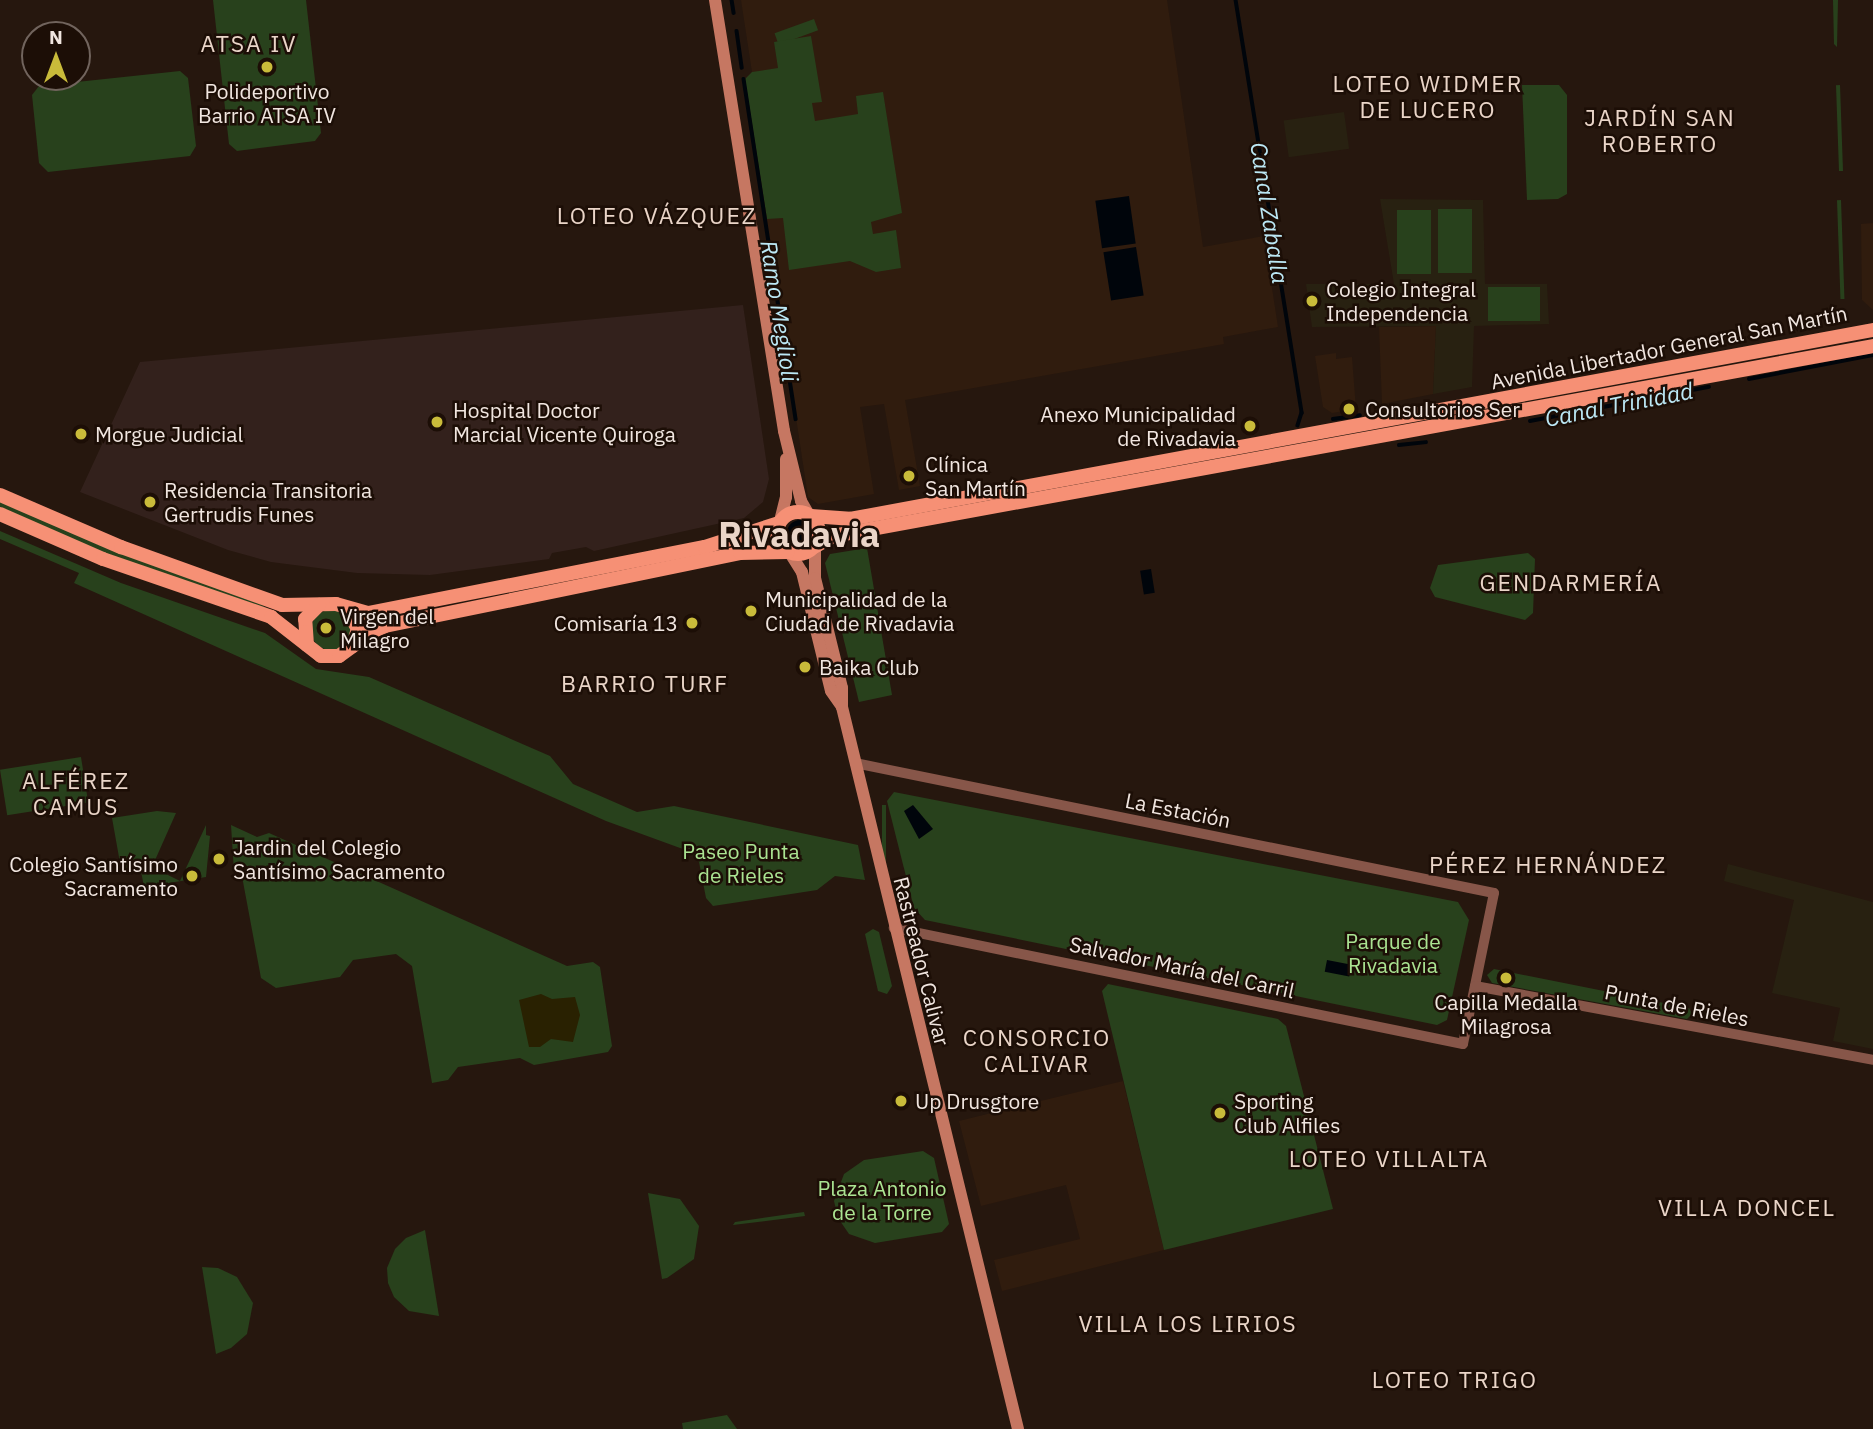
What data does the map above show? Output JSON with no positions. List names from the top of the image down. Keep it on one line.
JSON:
{"streets":{"main road":["Avenida Libertador General San Martín","Rastreador Calivar"],"street":["La Estación","Salvador María del Carril","Punta de Rieles"]},"crossings":[["Avenida Libertador General San Martín","Rastreador Calivar"],["La Estación","Rastreador Calivar"],["La Estación","Salvador María del Carril"],["La Estación","Punta de Rieles"],["Rastreador Calivar","Salvador María del Carril"],["Salvador María del Carril","Punta de Rieles"]],"districts":["ATSA IV","LOTEO WIDMER DE LUCERO","JARDÍN SAN ROBERTO","LOTEO VÁZQUEZ","Rivadavia","GENDARMERÍA","BARRIO TURF","ALFÉREZ CAMUS","PÉREZ HERNÁNDEZ","CONSORCIO CALIVAR","LOTEO VILLALTA","VILLA DONCEL","VILLA LOS LIRIOS","LOTEO TRIGO"],"water":["Canal Zaballa","Ramo Meglioli","Canal Trinidad"],"parks":["Paseo Punta de Rieles","Parque de Rivadavia","Plaza Antonio de la Torre"],"places":["Polideportivo Barrio ATSA IV","Colegio Integral Independencia","Consultorios Ser","Hospital Doctor Marcial Vicente Quiroga","Anexo Municipalidad de Rivadavia","Morgue Judicial","Clínica San Martín","Residencia Transitoria Gertrudis Funes","Municipalidad de la Ciudad de Rivadavia","Comisaría 13","Virgen del Milagro","Baika Club","Jardin del Colegio Santísimo Sacramento","Colegio Santísimo Sacramento","Capilla Medalla Milagrosa","Up Drusgtore","Sporting Club Alfiles"],"north":"top"}
